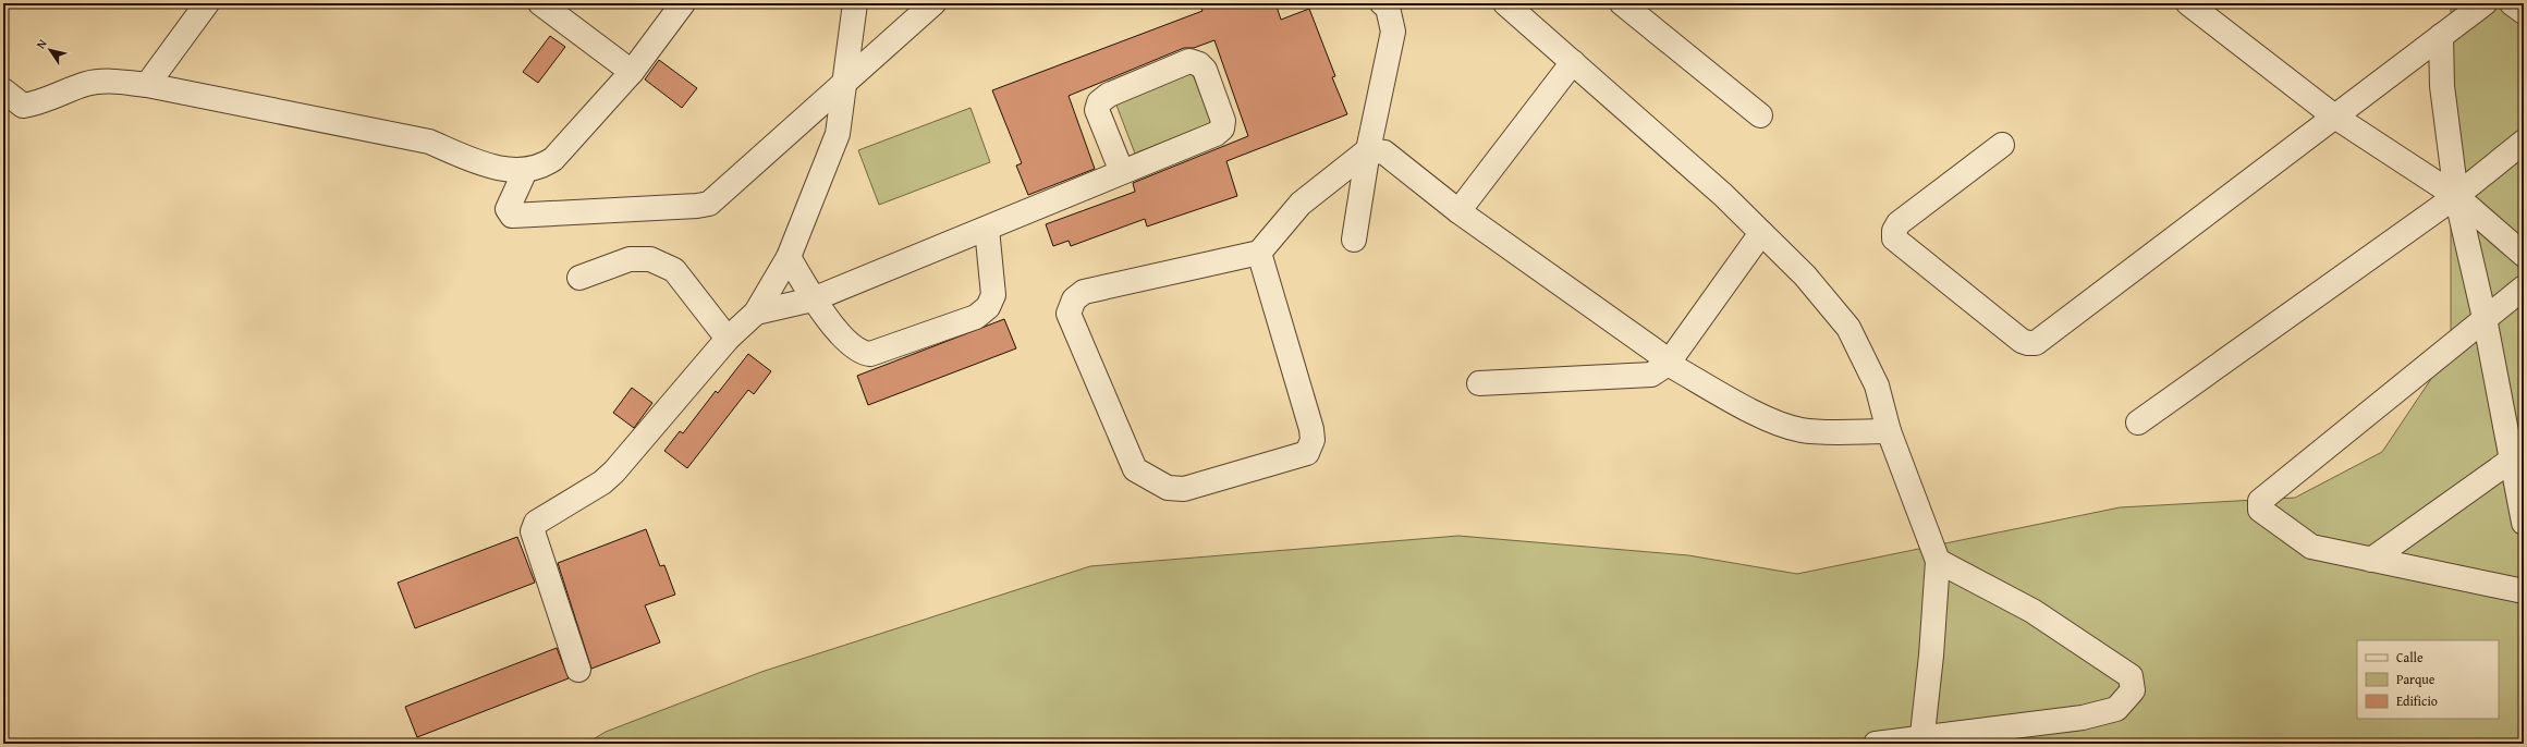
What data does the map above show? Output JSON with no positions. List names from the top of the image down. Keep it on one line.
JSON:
{"legend":["Calle","Parque","Edificio"],"north":"top left"}
